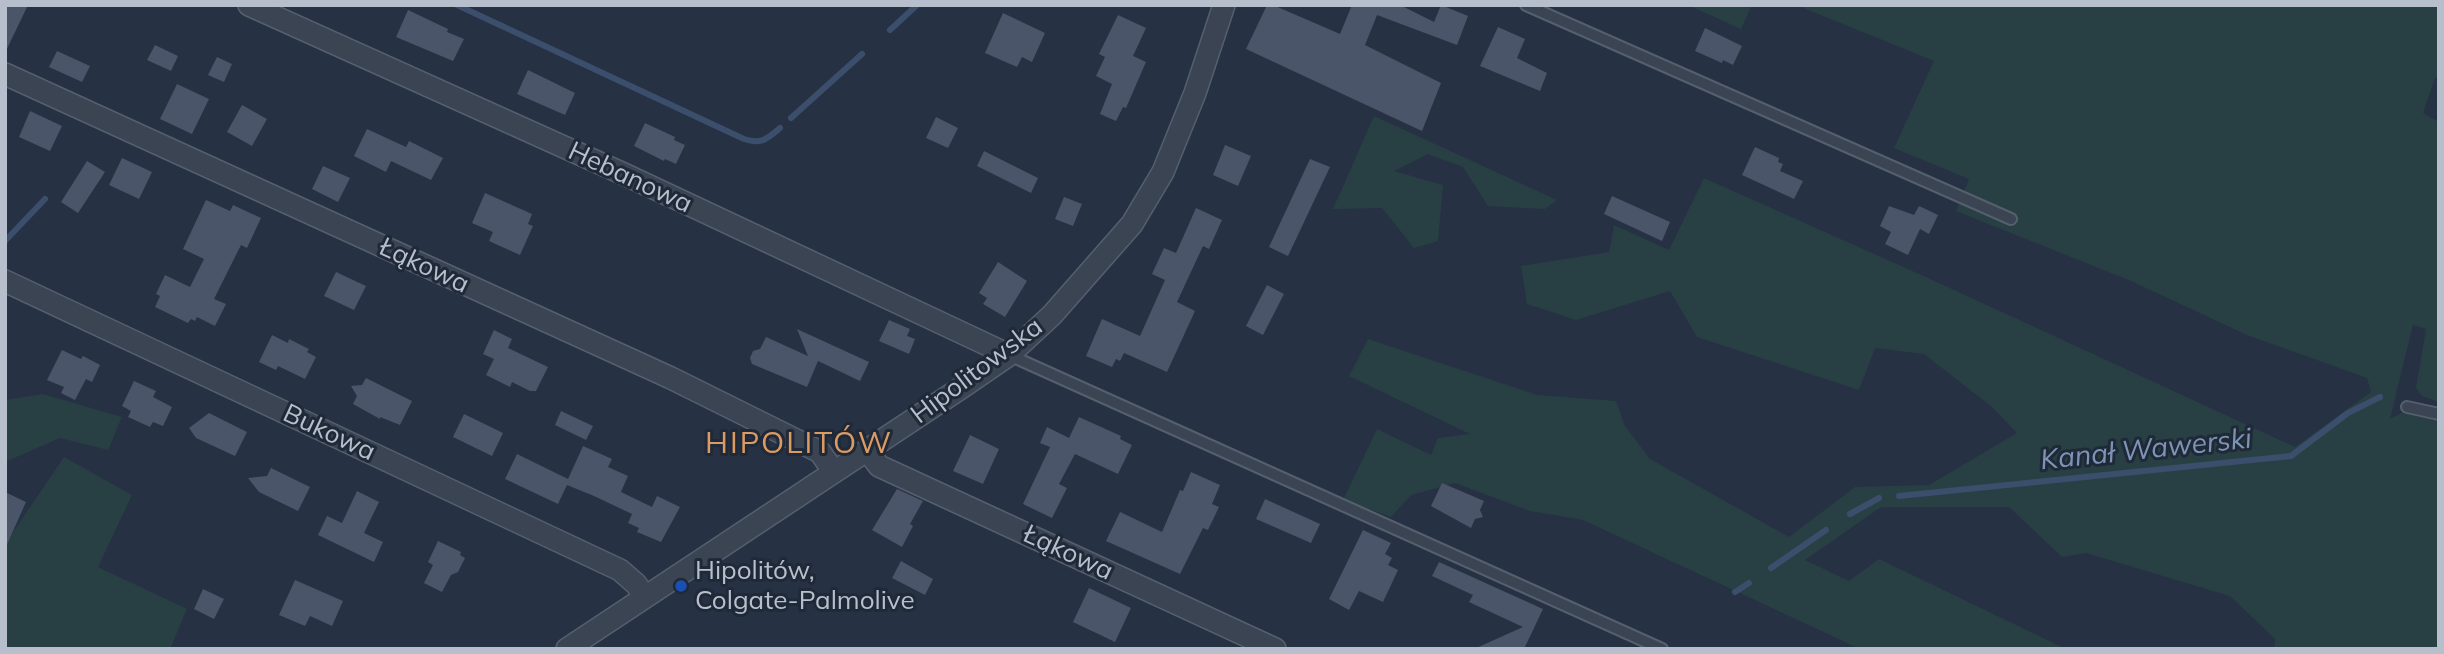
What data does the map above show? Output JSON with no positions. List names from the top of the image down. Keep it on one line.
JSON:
{"streets":{"street":["Hebanowa","Łąkowa","Hipolitowska","Bukowa"]},"crossings":[["Hebanowa","Hipolitowska"],["Łąkowa","Hipolitowska"],["Hipolitowska","Bukowa"]],"districts":["HIPOLITÓW"],"water":["Kanał Wawerski"],"places":["Hipolitów, Colgate-Palmolive"]}
